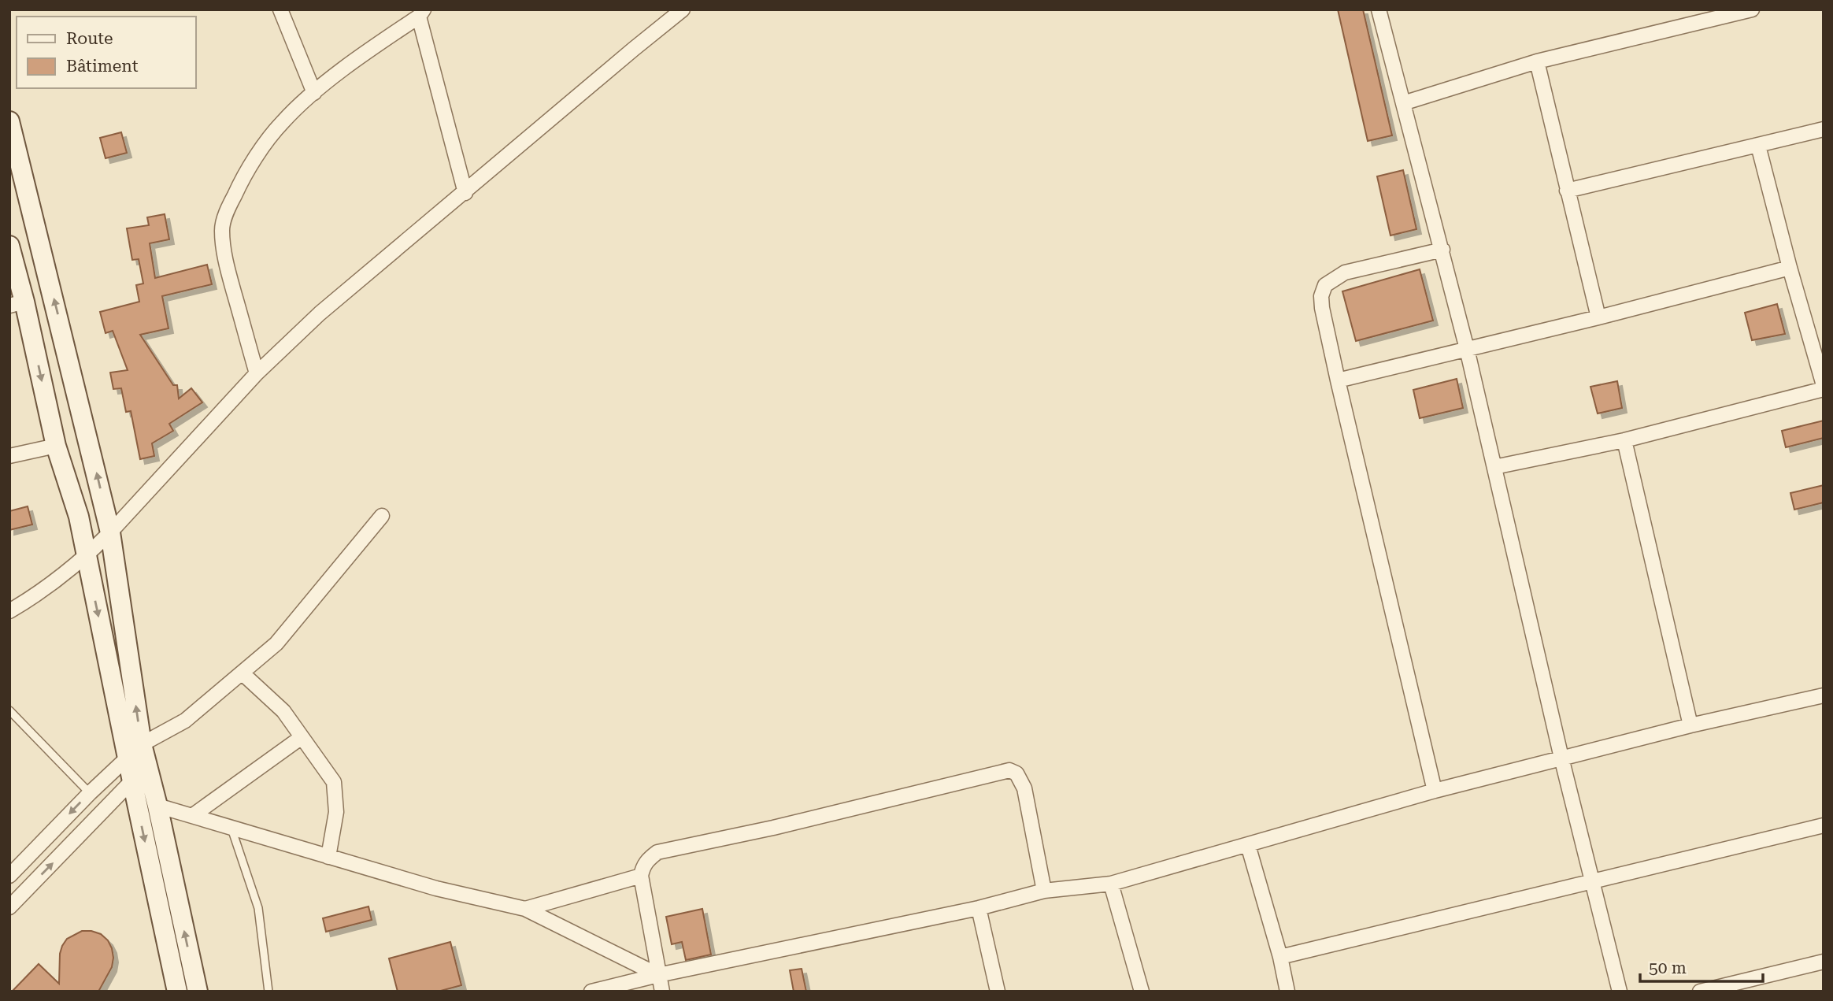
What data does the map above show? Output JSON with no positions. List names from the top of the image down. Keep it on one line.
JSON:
{"legend":["Route","Bâtiment"],"scale_bar":"50 m"}
